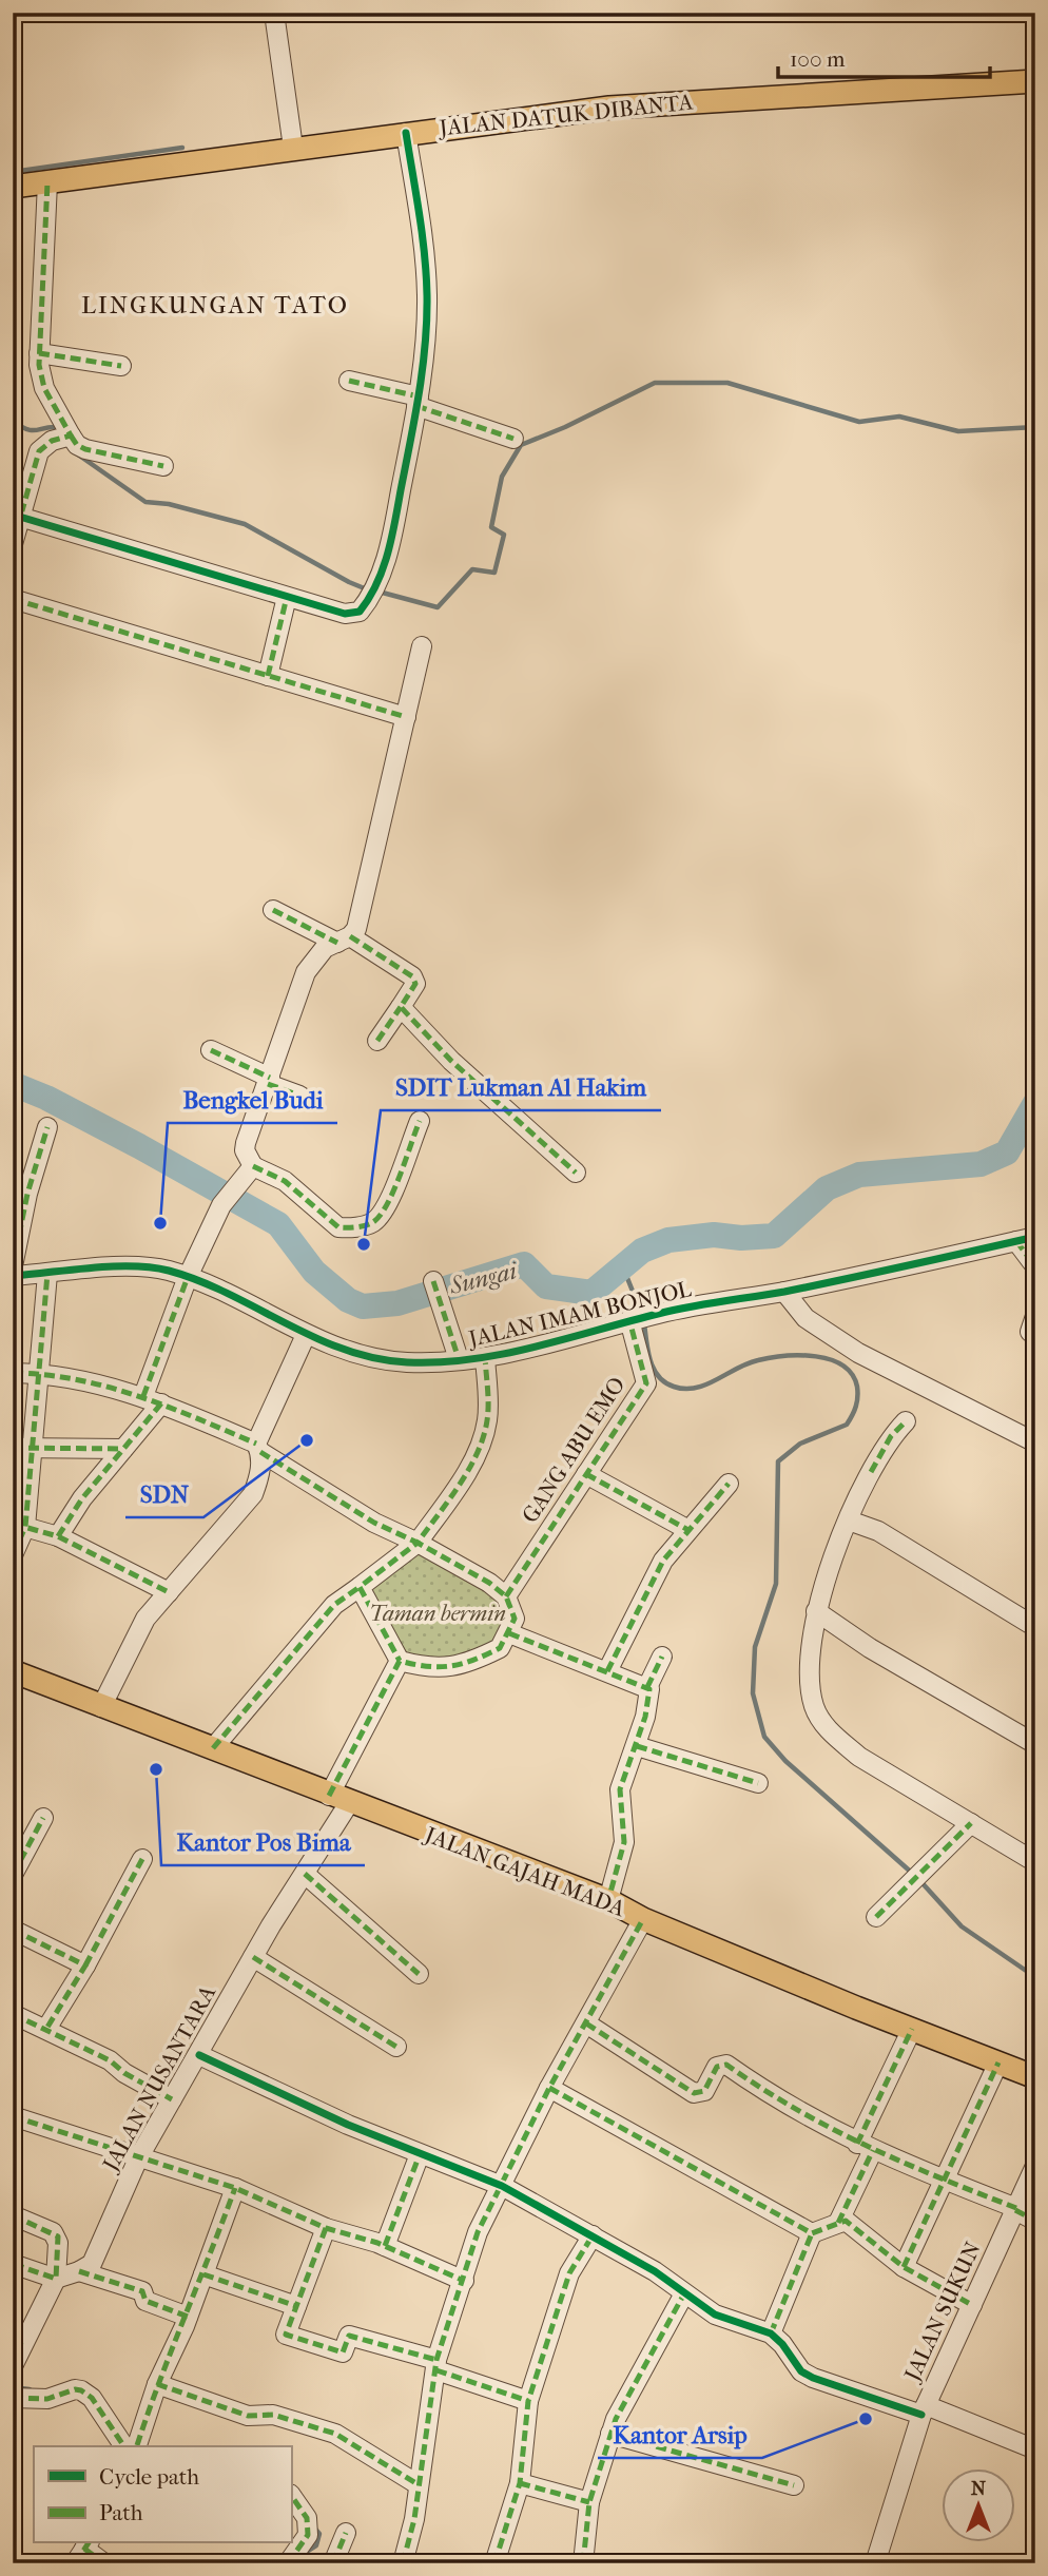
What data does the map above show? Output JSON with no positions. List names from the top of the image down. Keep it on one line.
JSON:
{"streets":{"main road":["JALAN DATUK DIBANTA","JALAN GAJAH MADA"],"street":["JALAN IMAM BONJOL","GANG ABU EMO","JALAN NUSANTARA","JALAN SUKUN"]},"crossings":[["JALAN IMAM BONJOL","GANG ABU EMO"],["GANG ABU EMO","JALAN NUSANTARA"],["JALAN GAJAH MADA","JALAN NUSANTARA"]],"districts":["LINGKUNGAN TATO"],"water":["Sungai"],"parks":["Taman bermin"],"places":["Bengkel Budi","SDIT Lukman Al Hakim","SDN","Kantor Pos Bima","Kantor Arsip"],"legend":["Cycle path","Path"],"scale_bar":"100 m","north":"top"}
